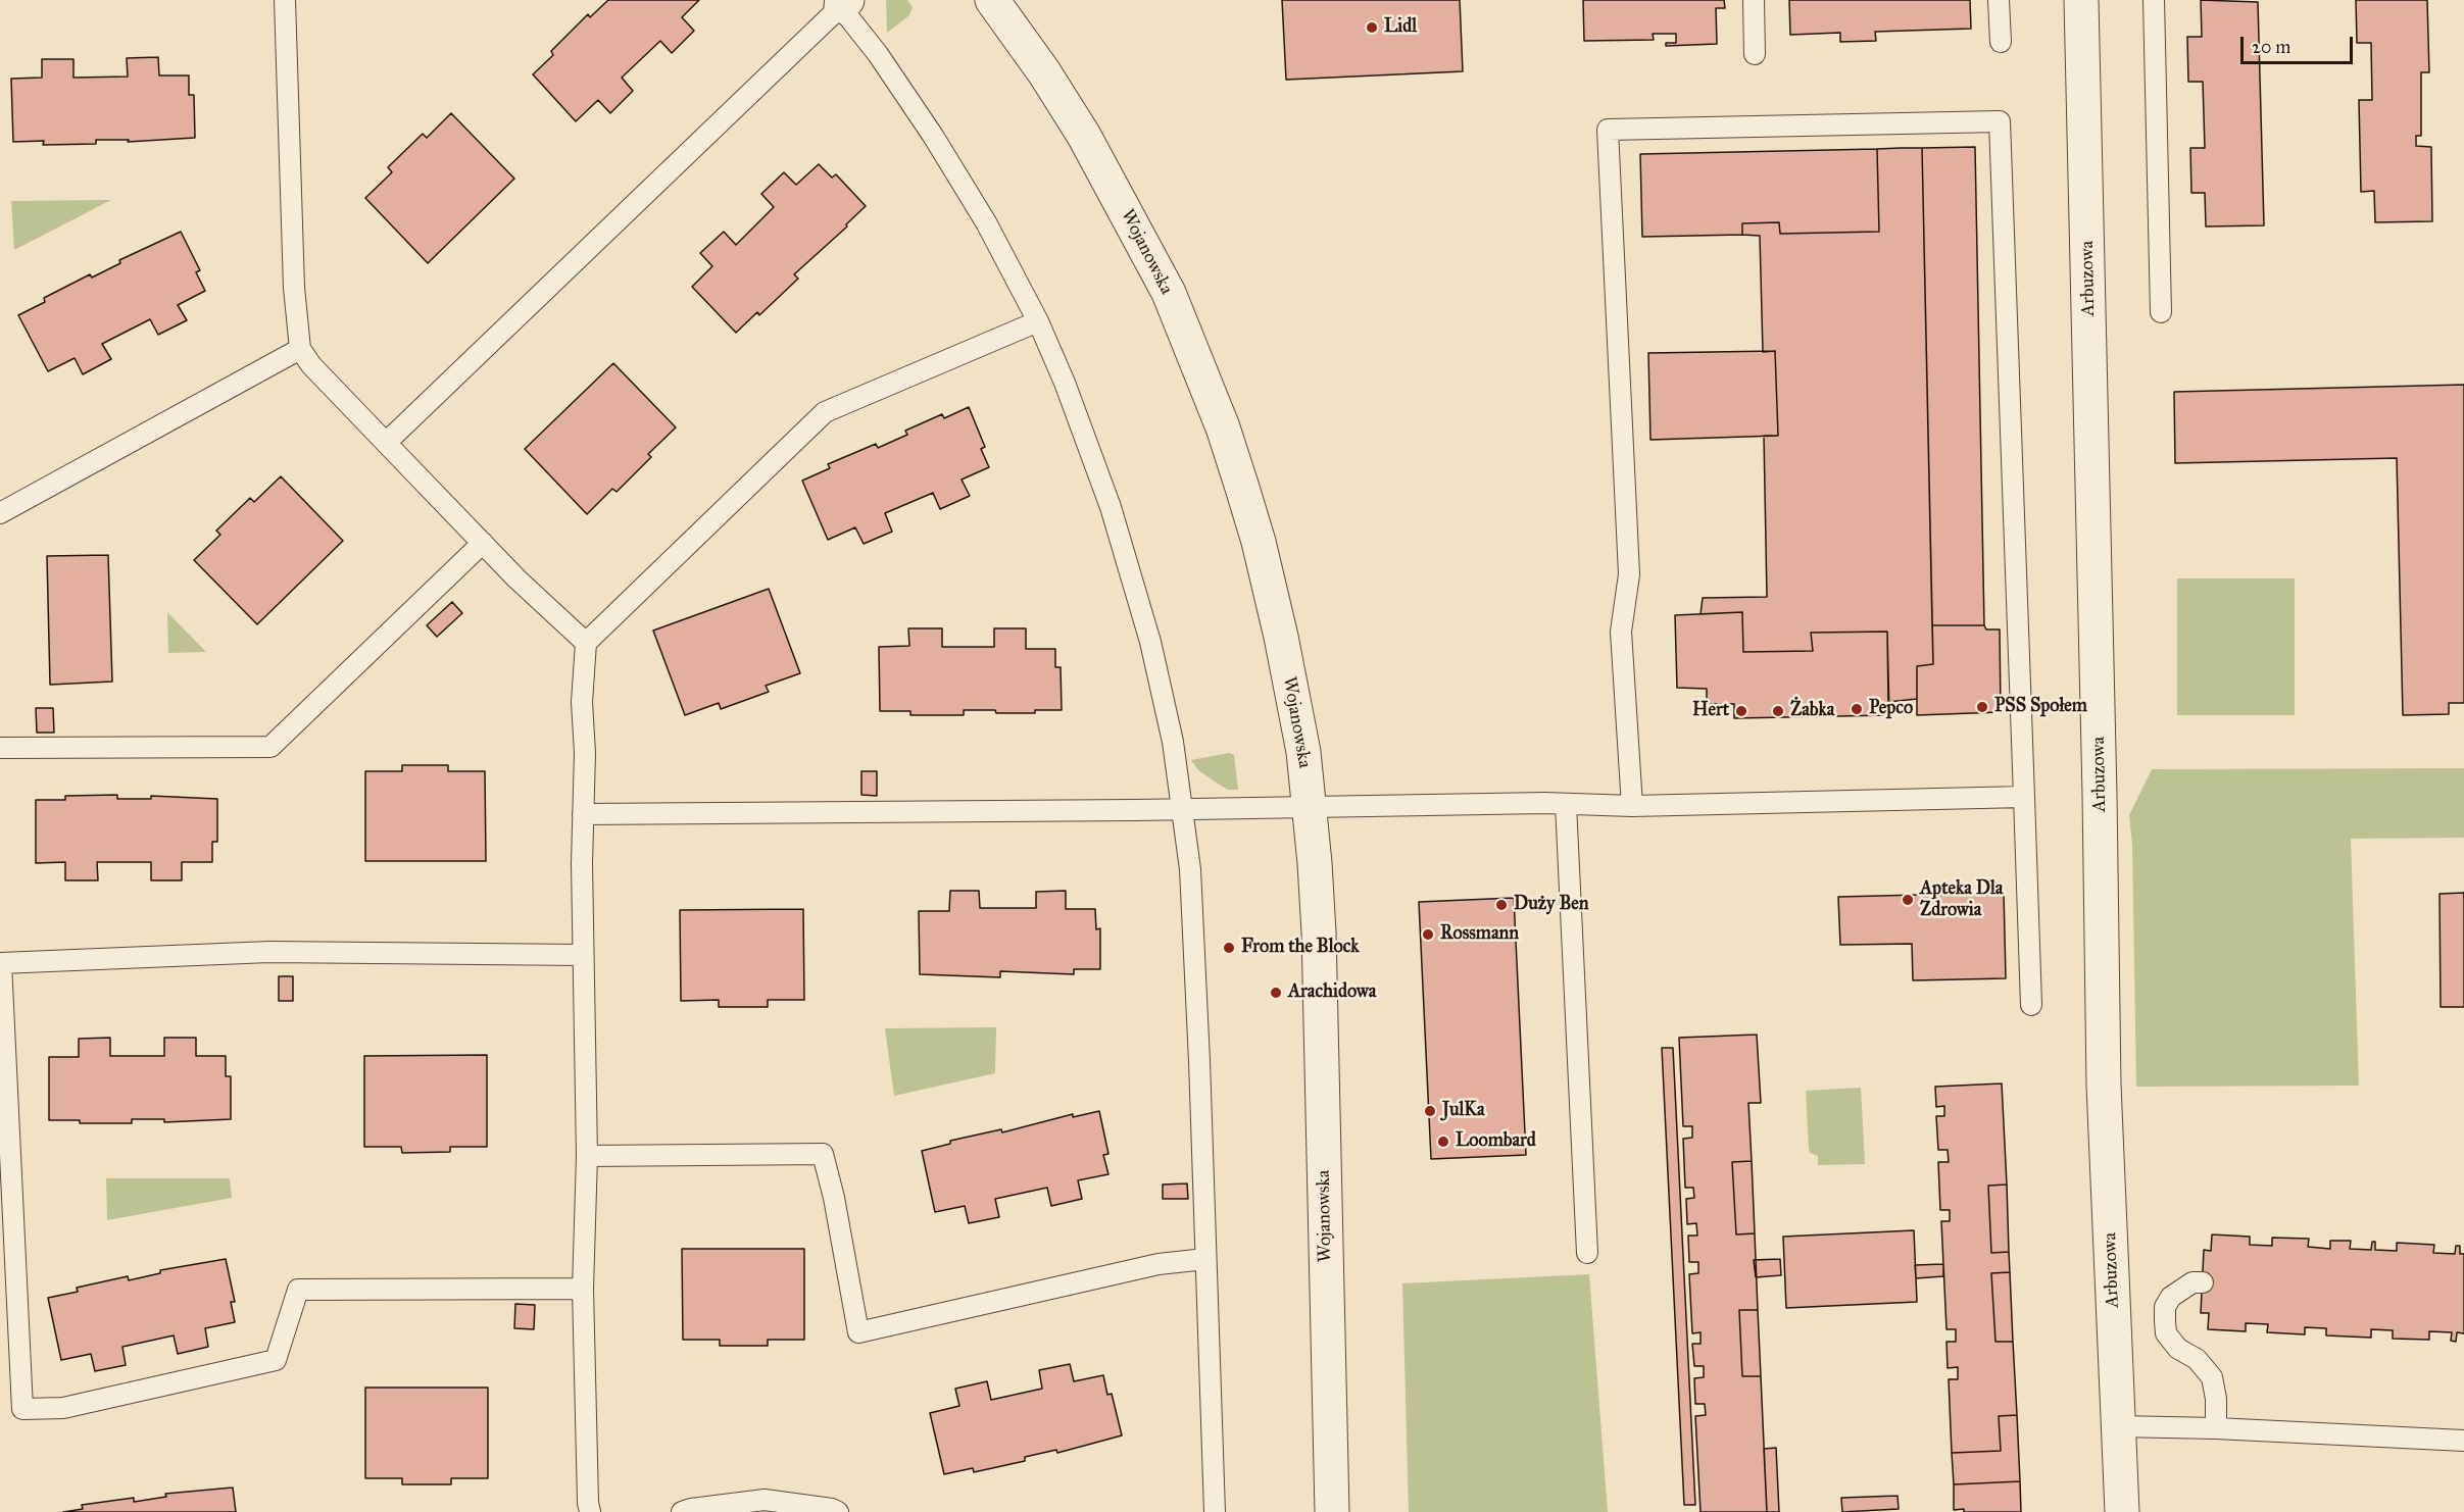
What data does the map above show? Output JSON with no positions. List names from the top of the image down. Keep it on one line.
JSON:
{"streets":{"street":["Wojanowska","Arbuzowa"]},"places":["Lidl","PSS Społem","Pepco","Hert","Żabka","Apteka Dla Zdrowia","Duży Ben","Rossmann","From the Block","Arachidowa","JulKa","Loombard"],"scale_bar":"20 m"}
